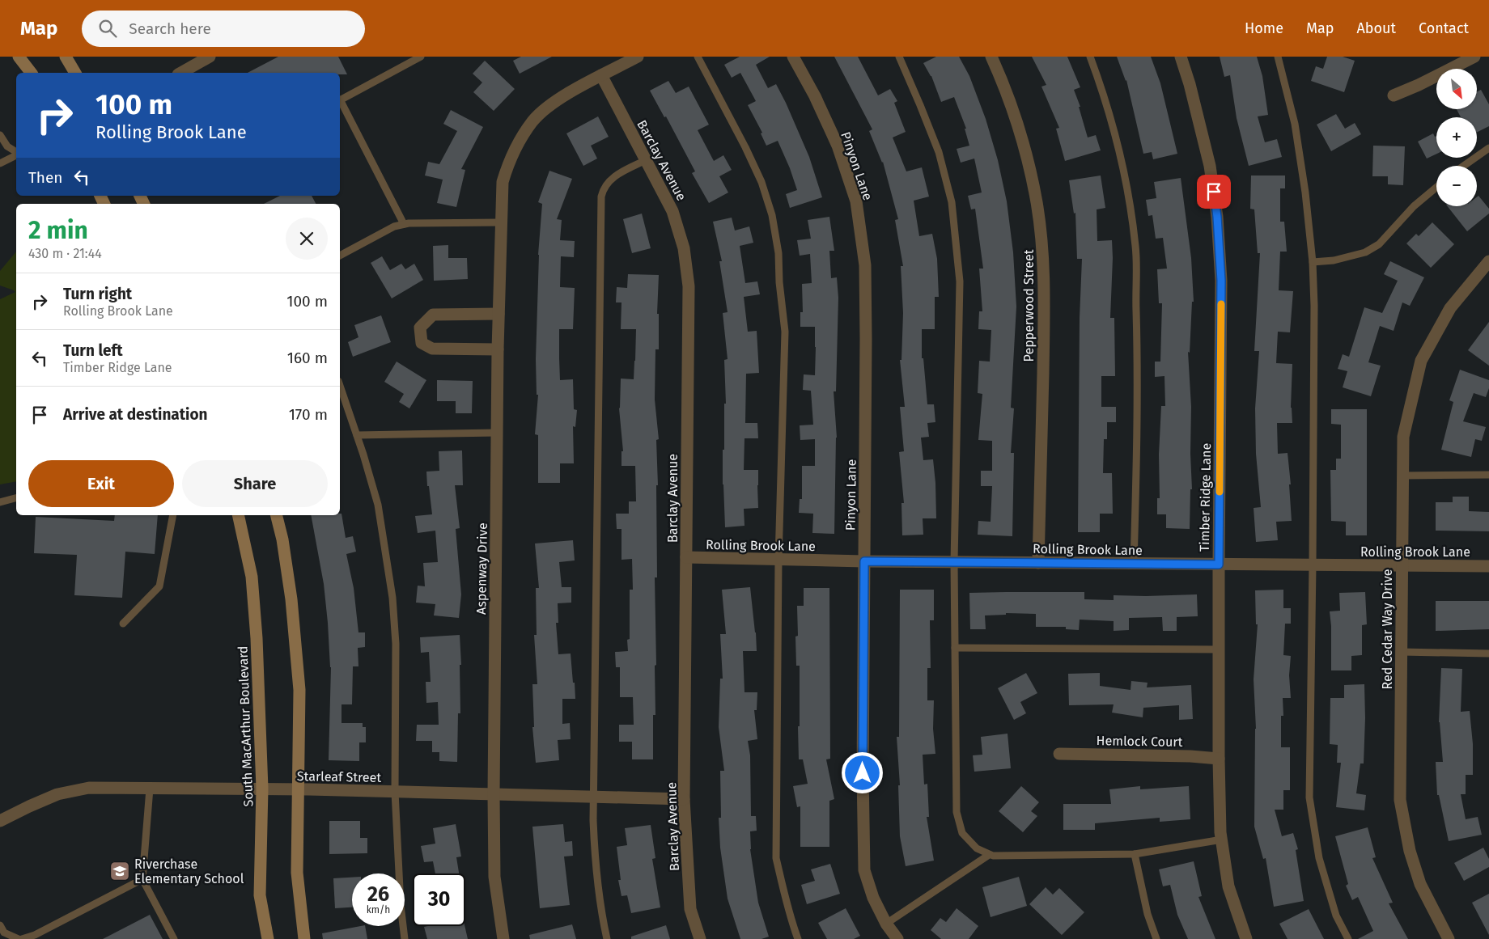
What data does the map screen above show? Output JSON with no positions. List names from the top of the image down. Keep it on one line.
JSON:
{"streets":{"main road":["South MacArthur Boulevard"],"street":["Barclay Avenue","Pinyon Lane","Pepperwood Street","Timber Ridge Lane","Rolling Brook Lane","Aspenway Drive","Red Cedar Way Drive","Hemlock Court","Starleaf Street"]},"crossings":[["Barclay Avenue","Rolling Brook Lane"],["Barclay Avenue","Aspenway Drive"],["Barclay Avenue","Starleaf Street"],["Pinyon Lane","Rolling Brook Lane"],["Pepperwood Street","Rolling Brook Lane"],["Timber Ridge Lane","Rolling Brook Lane"],["Timber Ridge Lane","Hemlock Court"],["Rolling Brook Lane","Red Cedar Way Drive"],["Aspenway Drive","Starleaf Street"],["South MacArthur Boulevard","Starleaf Street"]],"places":{"school or university":["Riverchase Elementary School"]},"north":"bottom right","page":{"header":"Map","search":"Search here","nav":["Home","Map","About","Contact"],"map_buttons":["+","−"],"turn":["100 m","Rolling Brook Lane"],"then":"Then","heading":["2 min","430 m · 21:44"],"list":[{"name":"Turn right","note":"Rolling Brook Lane","value":"100 m"},{"name":"Turn left","note":"Timber Ridge Lane","value":"160 m"},{"name":"Arrive at destination","value":"170 m"}],"buttons":["Exit","Share"],"speed":"26 km/h","limit":"30"}}
